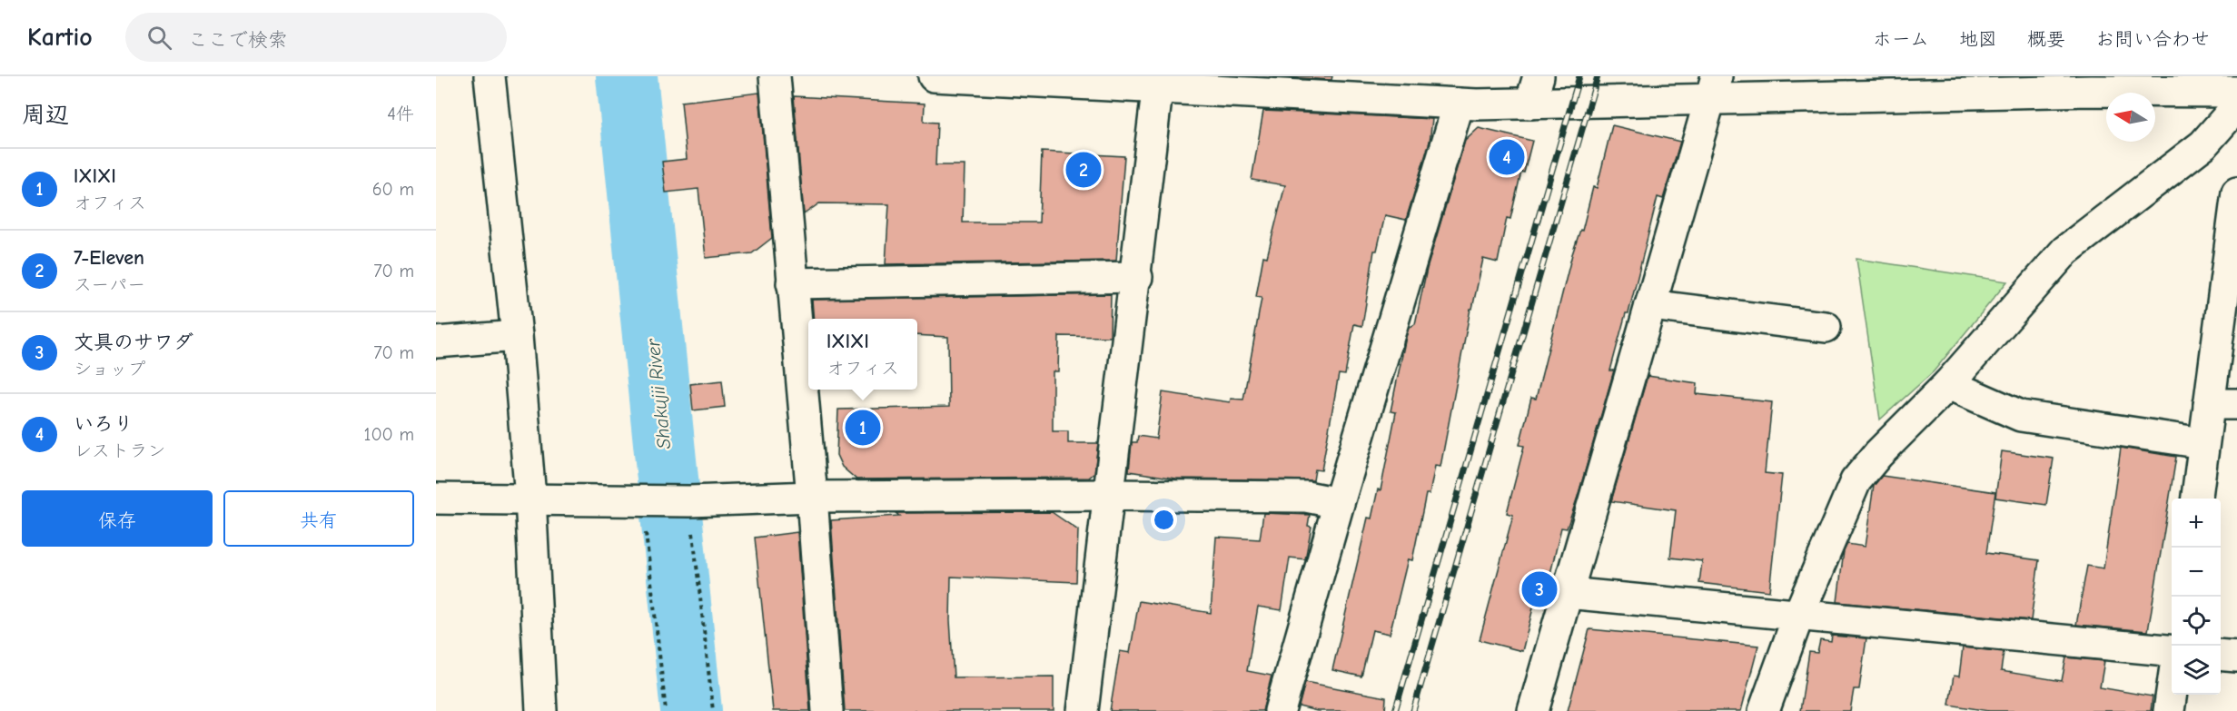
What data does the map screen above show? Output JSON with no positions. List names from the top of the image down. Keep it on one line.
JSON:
{"water":["Shakujii River"],"north":"left","page":{"header":"Kartio","search":"ここで検索","nav":["ホーム","地図","概要","お問い合わせ"],"heading":["周辺","4件"],"pins":["4","2","1","3"],"list":[{"mark":"1","name":"lXlXl","note":"オフィス","value":"60 m"},{"mark":"2","name":"7-Eleven","note":"スーパー","value":"70 m"},{"mark":"3","name":"文具のサワダ","note":"ショップ","value":"70 m"},{"mark":"4","name":"いろり","note":"レストラン","value":"100 m"}],"popup":["lXlXl","オフィス"],"buttons":["保存","共有"],"map_buttons":["+","−"]}}
